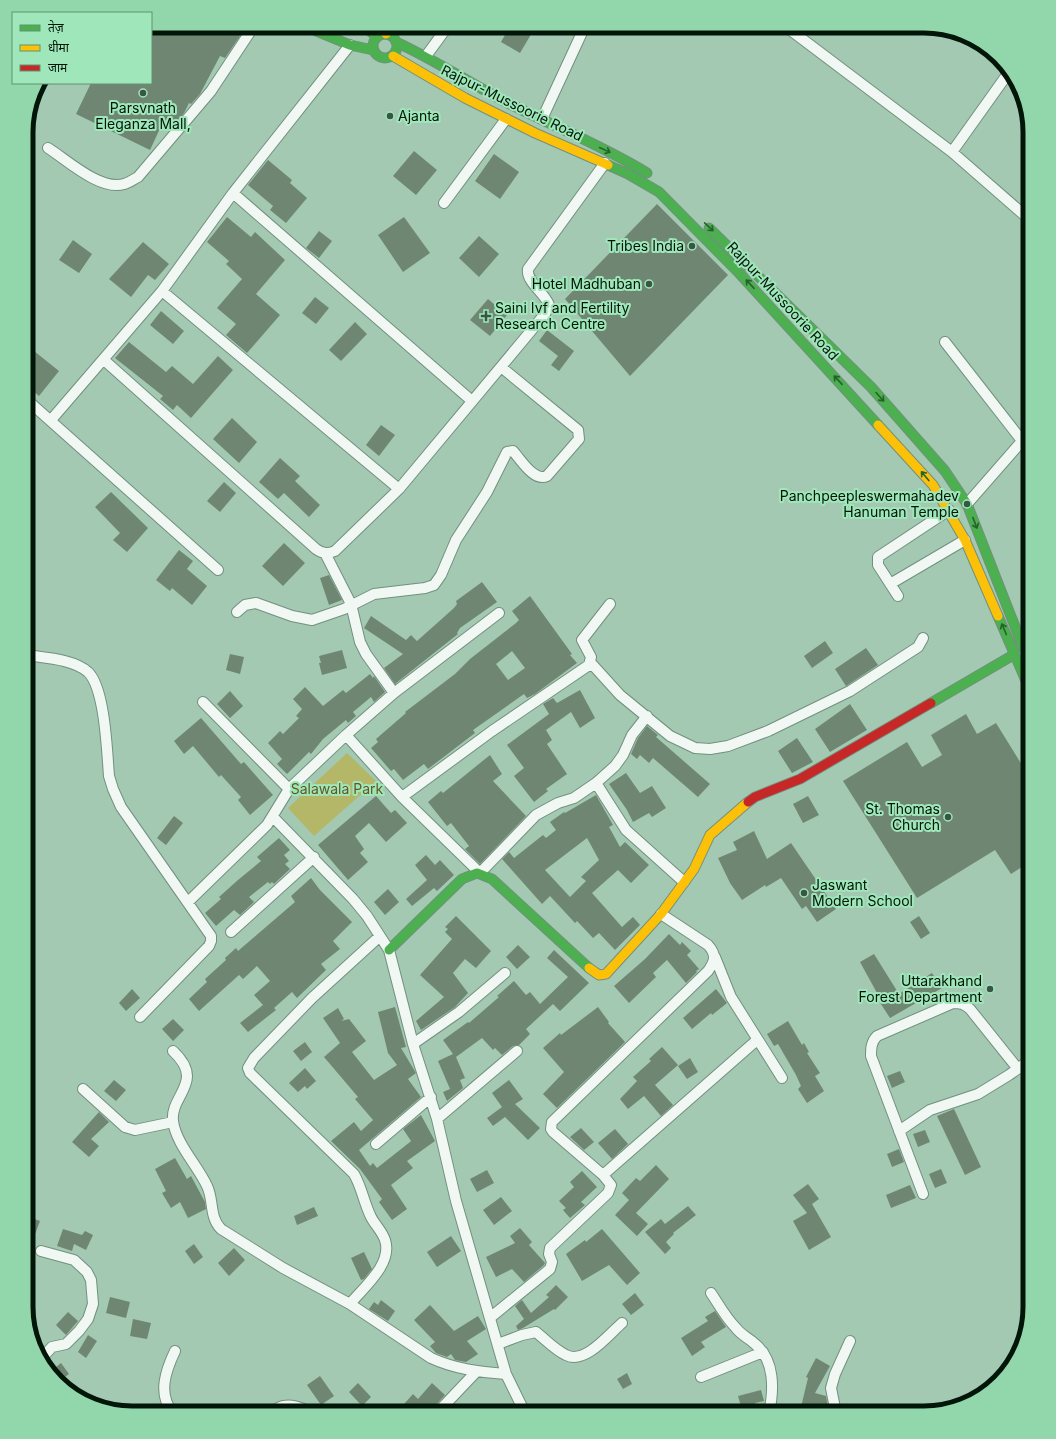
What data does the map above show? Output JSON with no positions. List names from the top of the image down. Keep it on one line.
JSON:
{"streets":{"main road":["Rajpur-Mussoorie Road"]},"parks":["Salawala Park"],"places":{"other":["Parsvnath Eleganza Mall,","Ajanta","Tribes India","Hotel Madhuban","Panchpeepleswermahadev Hanuman Temple","St. Thomas Church","Jaswant Modern School","Uttarakhand Forest Department"],"health":["Saini Ivf and Fertility Research Centre"]},"legend":["तेज़","धीमा","जाम"]}
